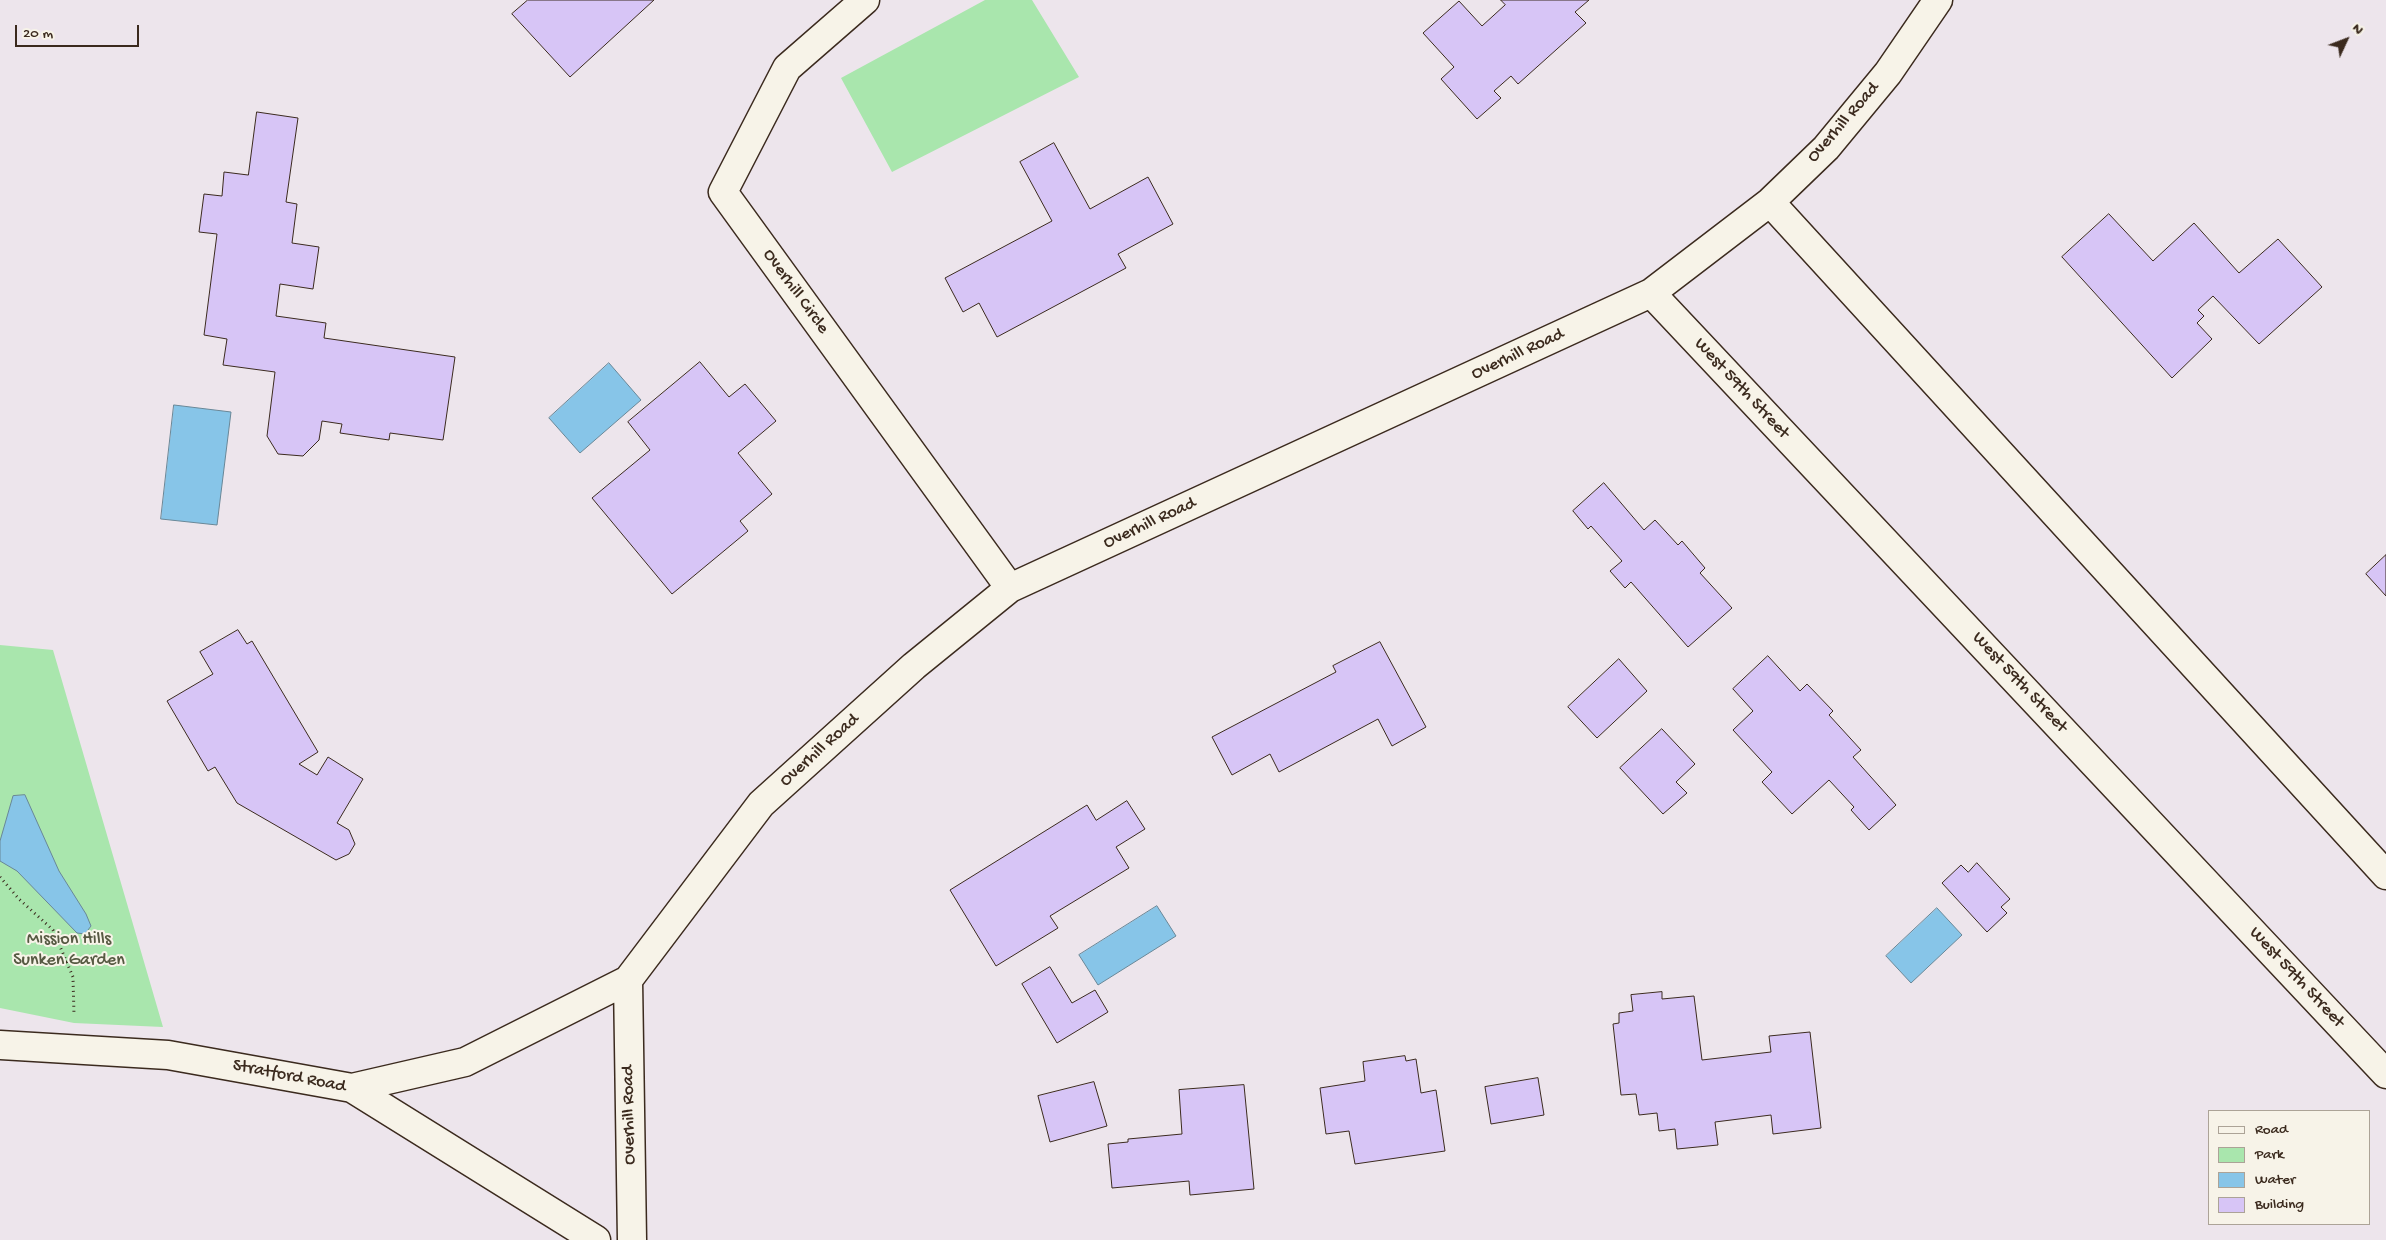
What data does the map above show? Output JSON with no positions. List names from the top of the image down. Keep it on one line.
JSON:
{"streets":{"street":["Overhill Road","Overhill Circle","West 59th Street","Stratford Road"]},"crossings":[["Overhill Road","Overhill Circle"],["Overhill Road","West 59th Street"]],"parks":["Mission Hills Sunken Garden"],"legend":["Road","Park","Water","Building"],"scale_bar":"20 m","north":"top right"}
